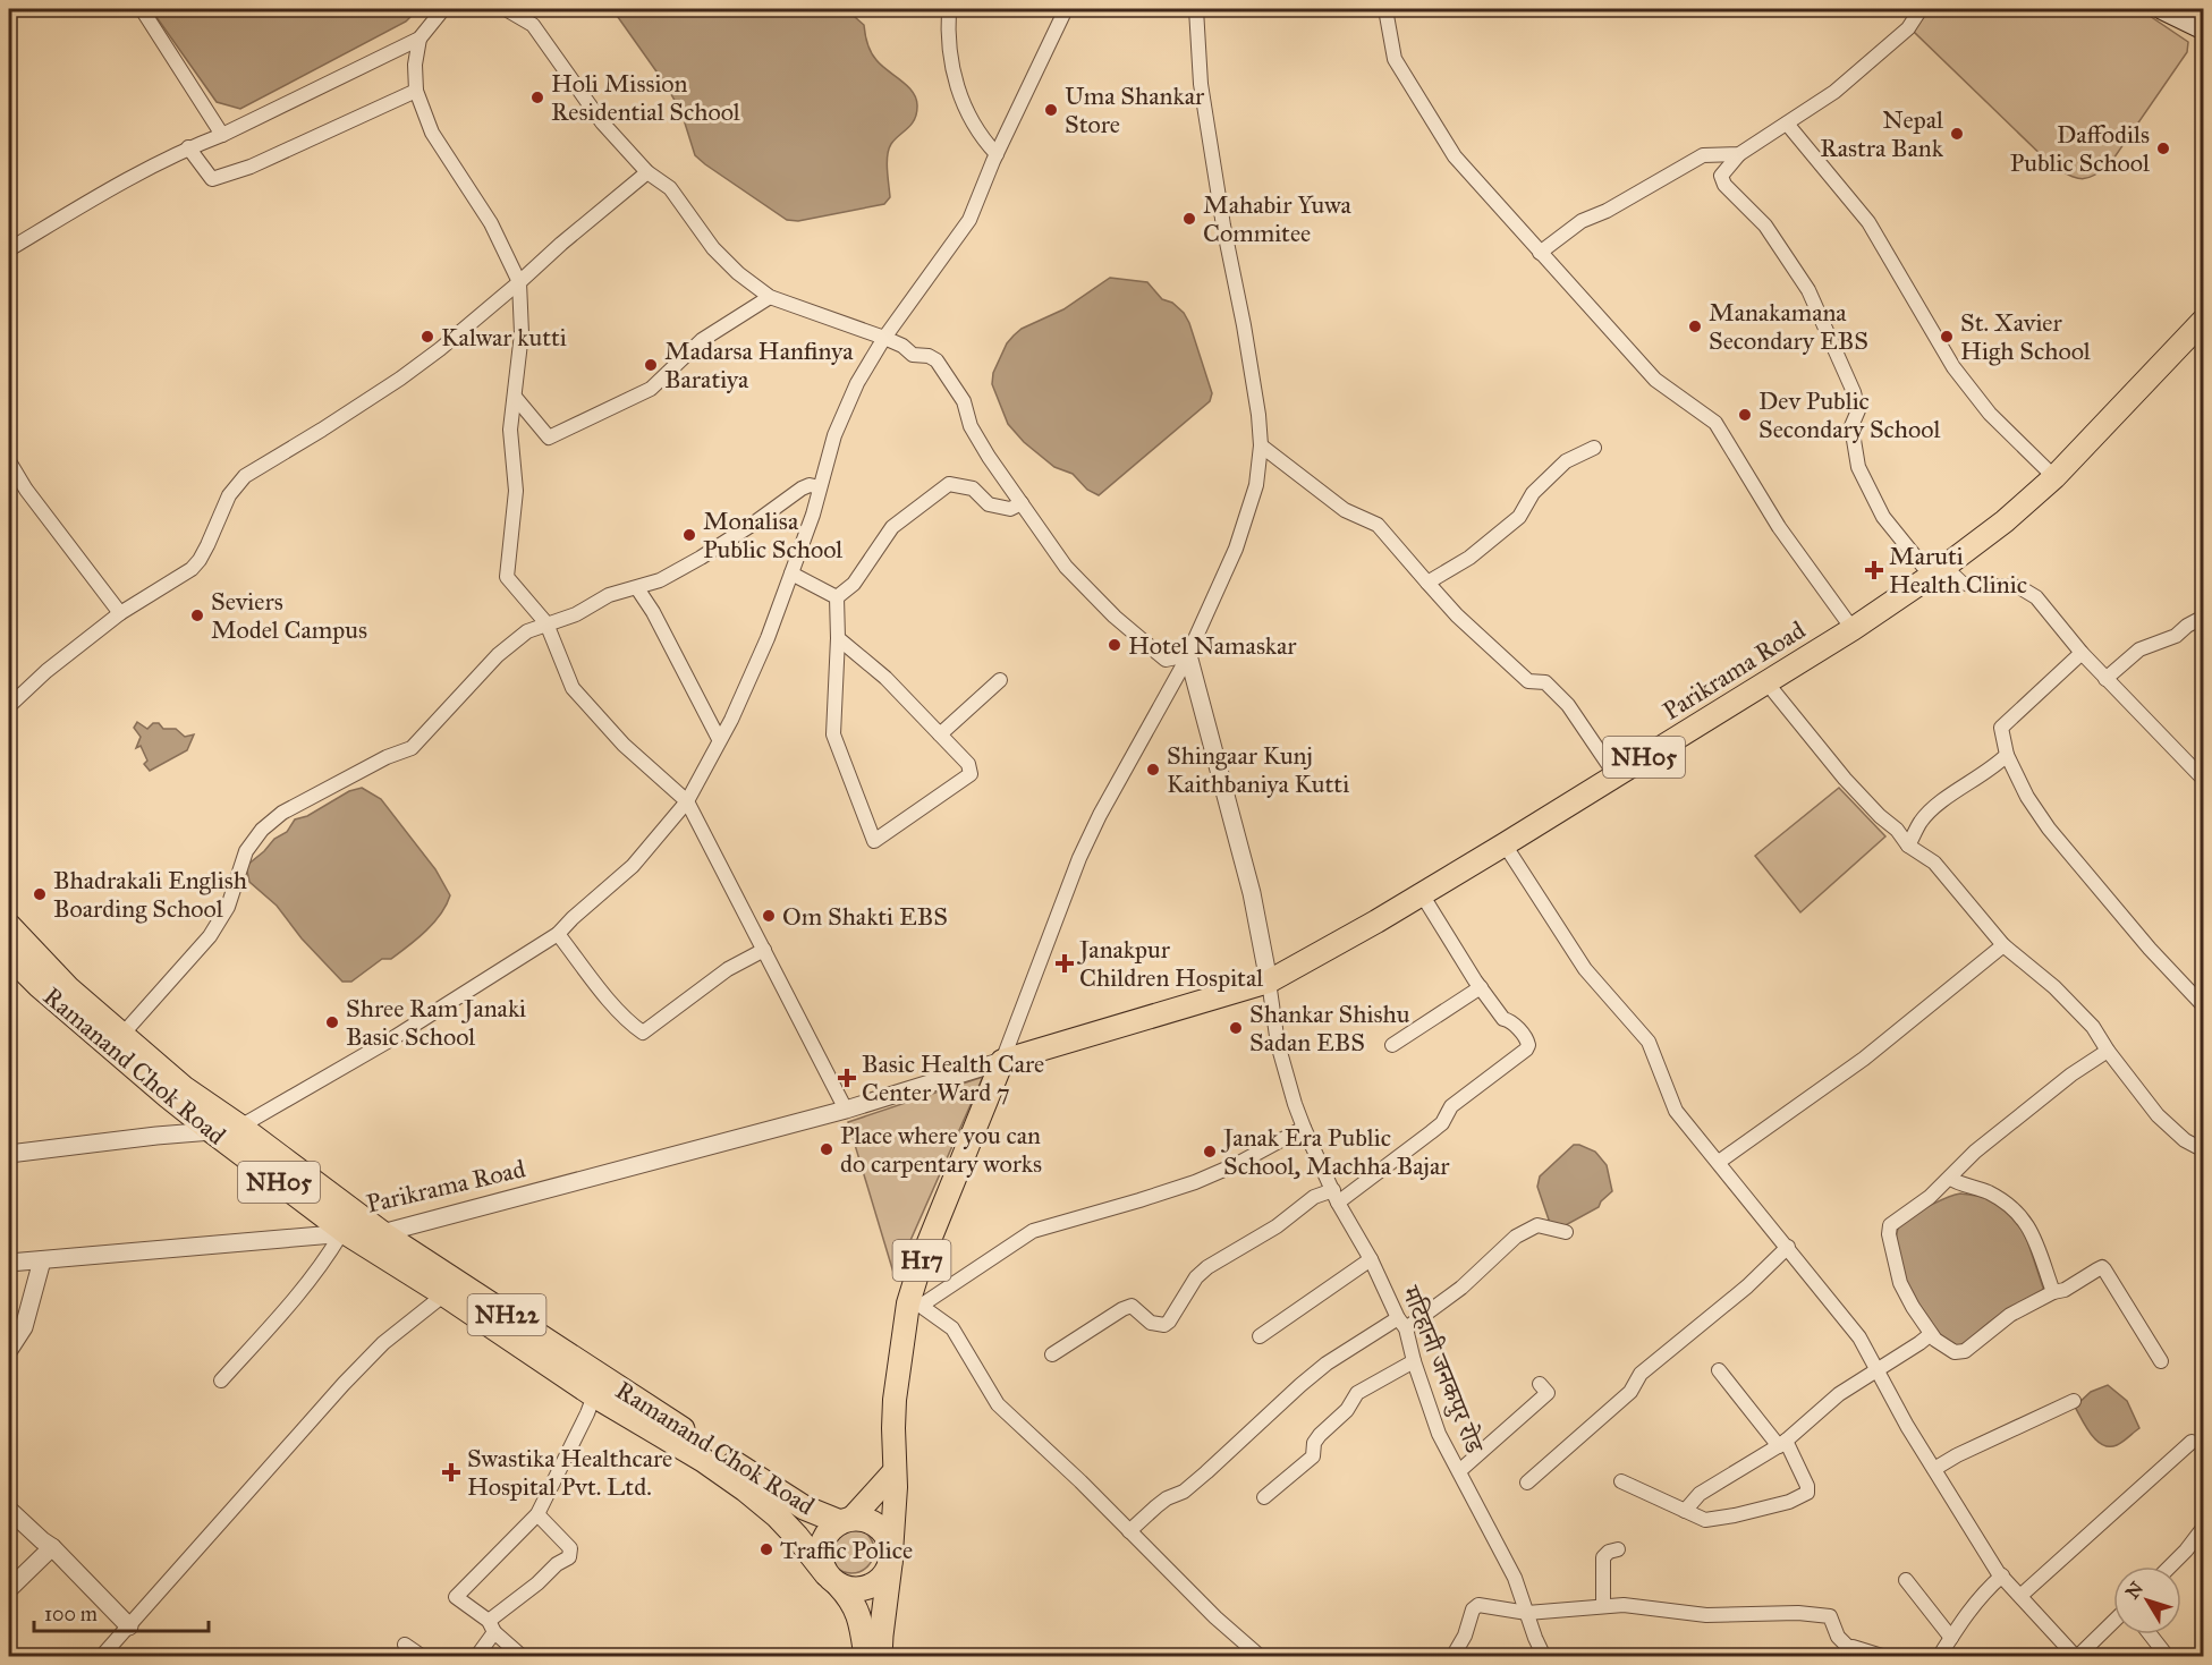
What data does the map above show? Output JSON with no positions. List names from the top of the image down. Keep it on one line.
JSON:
{"streets":{"highway":["NH05","Ramanand Chok Road","NH22"],"main road":["Parikrama Road","H17"],"street":["मटिहानी जनकपुर रोड"]},"crossings":[["Parikrama Road","NH05"],["Parikrama Road","Ramanand Chok Road"],["Parikrama Road","H17"],["Parikrama Road","मटिहानी जनकपुर रोड"],["NH05","H17"],["Ramanand Chok Road","H17"],["Ramanand Chok Road","NH22"],["H17","NH22"]],"places":{"other":["Holi Mission Residential School","Uma Shankar Store","Nepal Rastra Bank","Daffodils Public School","Mahabir Yuwa Commitee","Manakamana Secondary EBS","Kalwar kutti","St. Xavier High School","Madarsa Hanfinya Baratiya","Dev Public Secondary School","Monalisa Public School","Seviers Model Campus","Hotel Namaskar","Shingaar Kunj Kaithbaniya Kutti","Bhadrakali English Boarding School","Om Shakti EBS","Shree Ram Janaki Basic School","Shankar Shishu Sadan EBS","Place where you can do carpentary works","Janak Era Public School, Machha Bajar","Traffic Police"],"health":["Maruti Health Clinic","Janakpur Children Hospital","Basic Health Care Center Ward 7","Swastika Healthcare Hospital Pvt. Ltd."]},"scale_bar":"100 m","north":"top left"}
